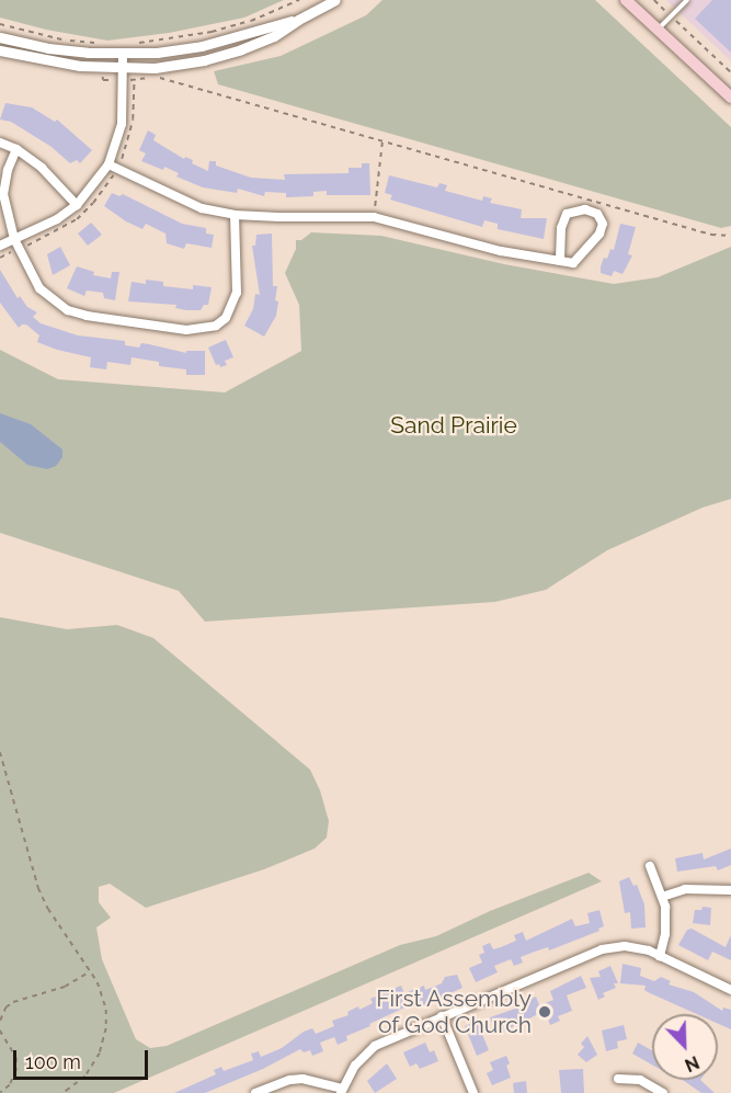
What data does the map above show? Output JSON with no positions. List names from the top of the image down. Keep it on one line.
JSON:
{"parks":["Sand Prairie"],"places":["First Assembly of God Church"],"scale_bar":"100 m","north":"bottom right"}
